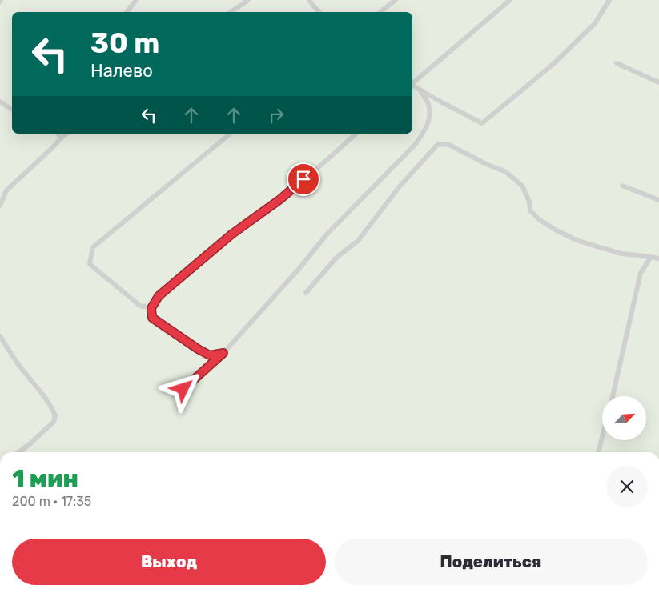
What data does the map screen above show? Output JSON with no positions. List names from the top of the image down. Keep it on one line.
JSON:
{"north":"top right","page":{"turn":["30 m","Налево"],"heading":["1 мин","200 m · 17:35"],"buttons":["Выход","Поделиться"]}}
